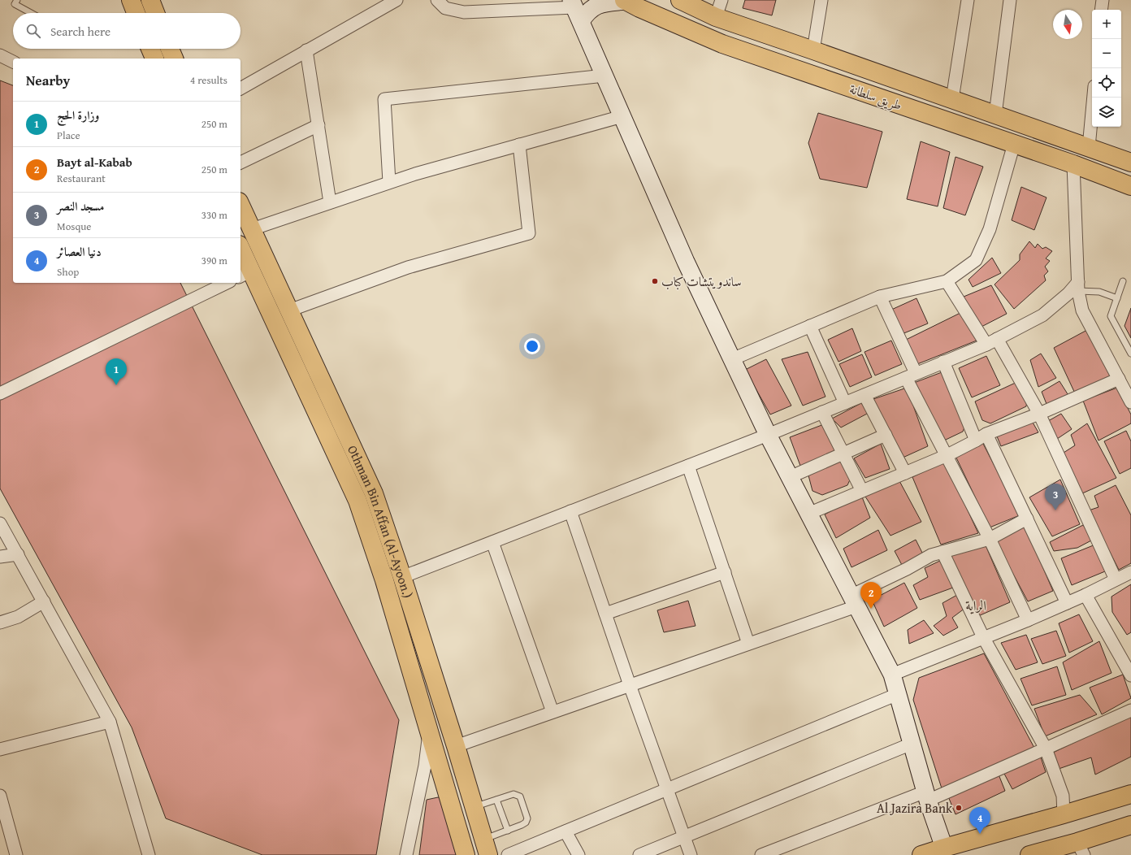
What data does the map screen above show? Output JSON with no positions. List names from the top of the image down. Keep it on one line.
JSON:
{"streets":{"main road":["طريق سلطانة","Othman Bin Affan (Al-Ayoon.)"]},"districts":["الراية"],"places":["ساندويتشات كباب","Al Jazira Bank"],"north":"bottom","page":{"map_buttons":["+","−"],"search":"Search here","heading":["Nearby","4 results"],"list":[{"mark":"1","name":"وزارة الحج","note":"Place","value":"250 m"},{"mark":"2","name":"Bayt al-Kabab","note":"Restaurant","value":"250 m"},{"mark":"3","name":"مسجد النصر","note":"Mosque","value":"330 m"},{"mark":"4","name":"دنيا العصائر","note":"Shop","value":"390 m"}],"pins":["1","3","2","4"]}}
